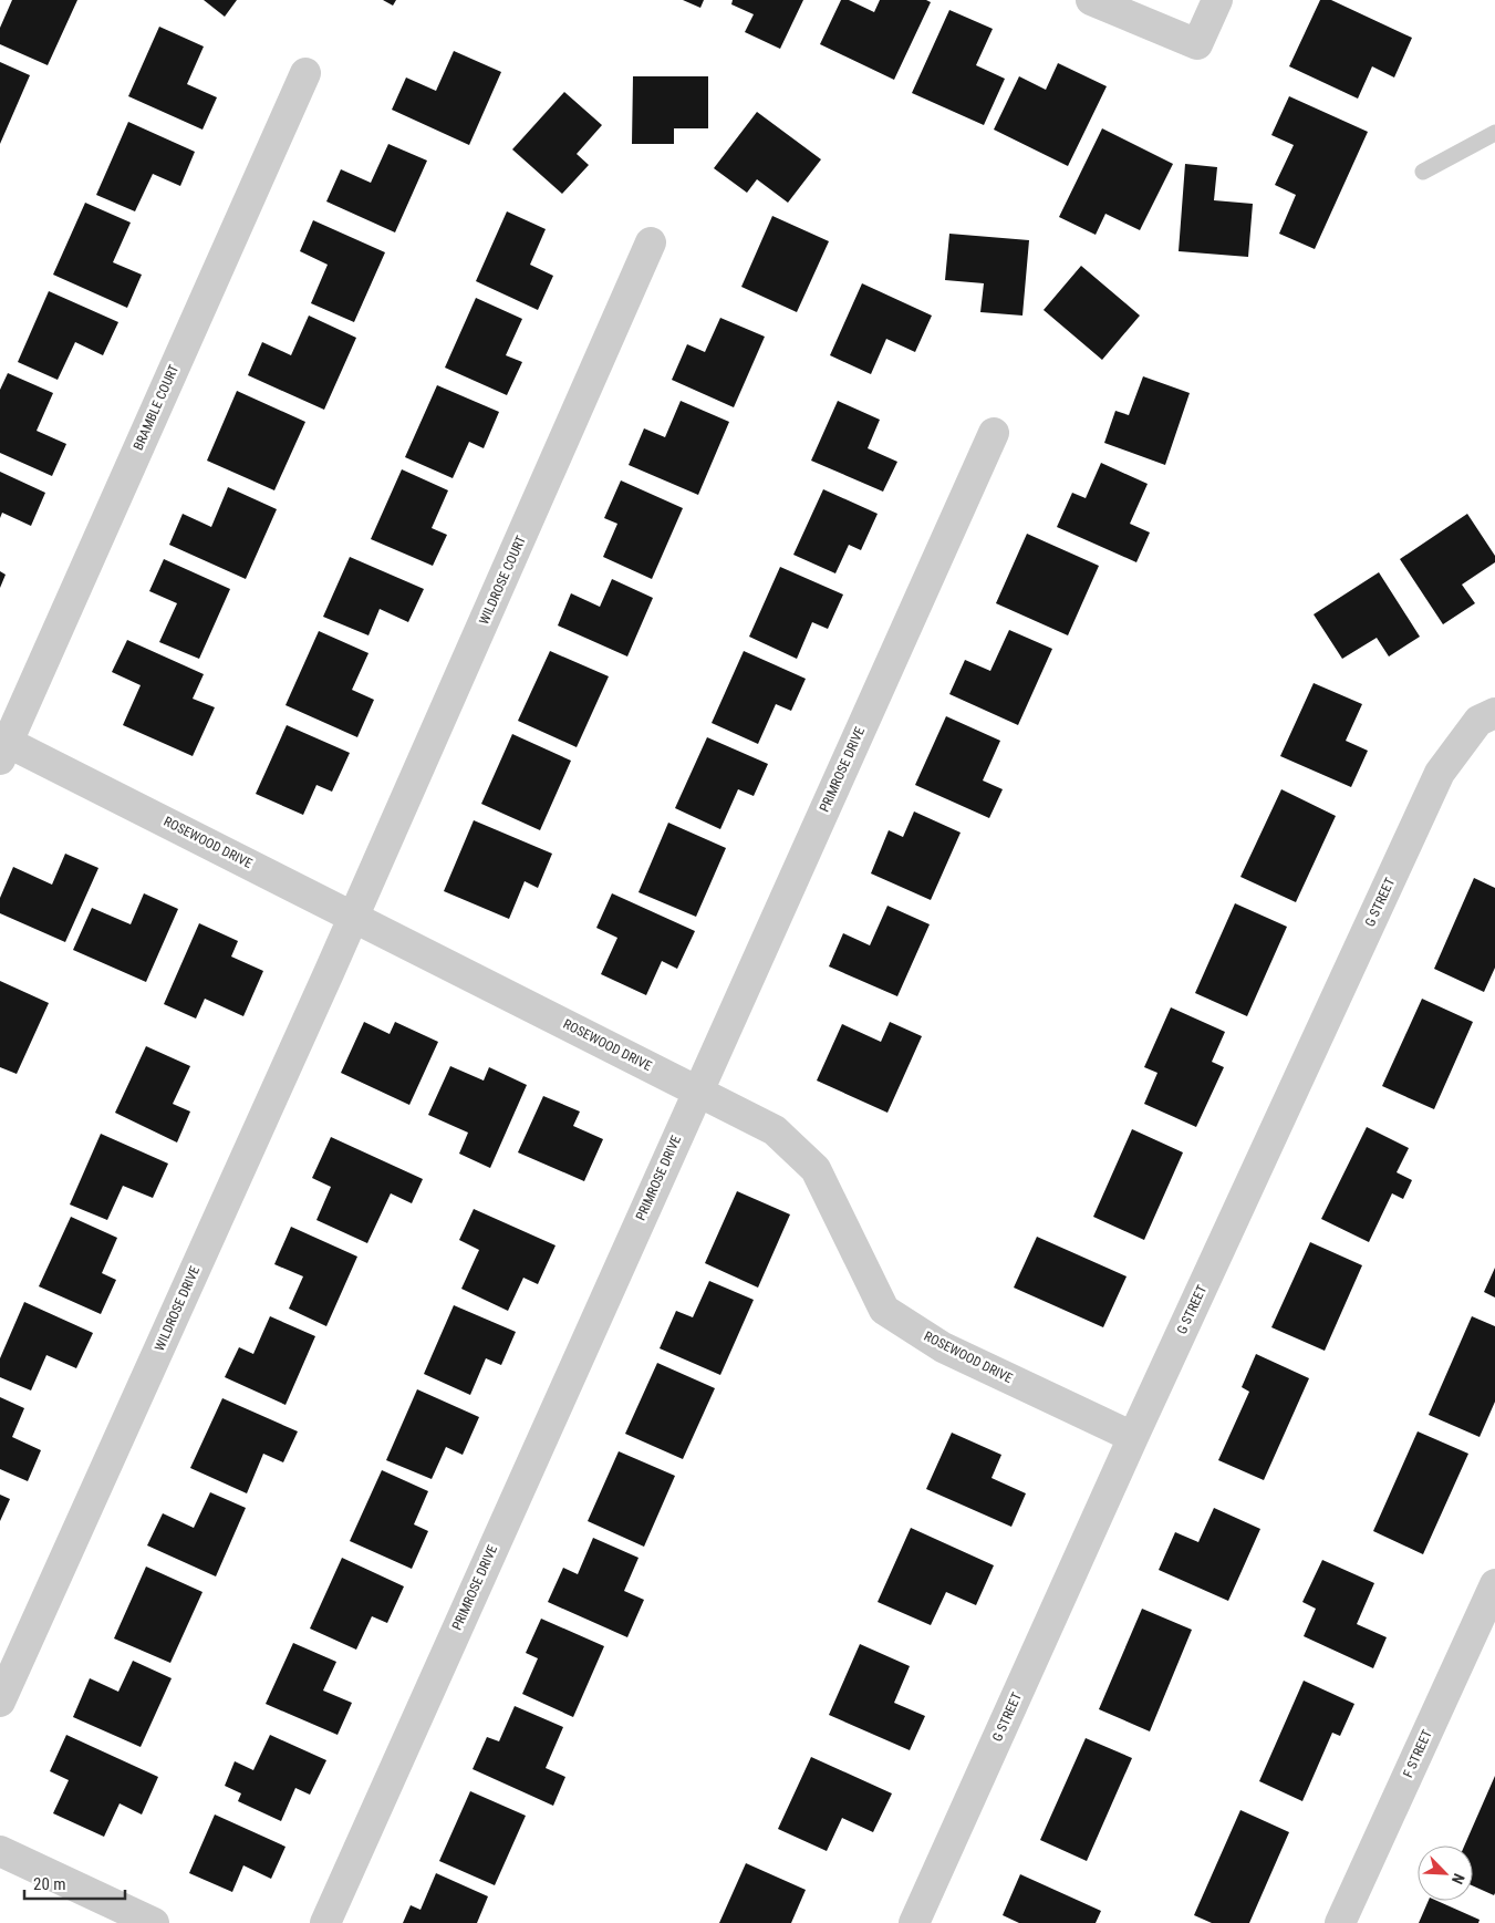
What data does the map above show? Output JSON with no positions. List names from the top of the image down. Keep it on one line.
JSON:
{"streets":{"street":["BRAMBLE COURT","WILDROSE COURT","PRIMROSE DRIVE","ROSEWOOD DRIVE","G STREET","WILDROSE DRIVE","F STREET"]},"crossings":[["BRAMBLE COURT","ROSEWOOD DRIVE"],["WILDROSE COURT","ROSEWOOD DRIVE"],["WILDROSE COURT","WILDROSE DRIVE"],["PRIMROSE DRIVE","ROSEWOOD DRIVE"],["ROSEWOOD DRIVE","G STREET"],["ROSEWOOD DRIVE","WILDROSE DRIVE"]],"scale_bar":"20 m","north":"bottom right"}
